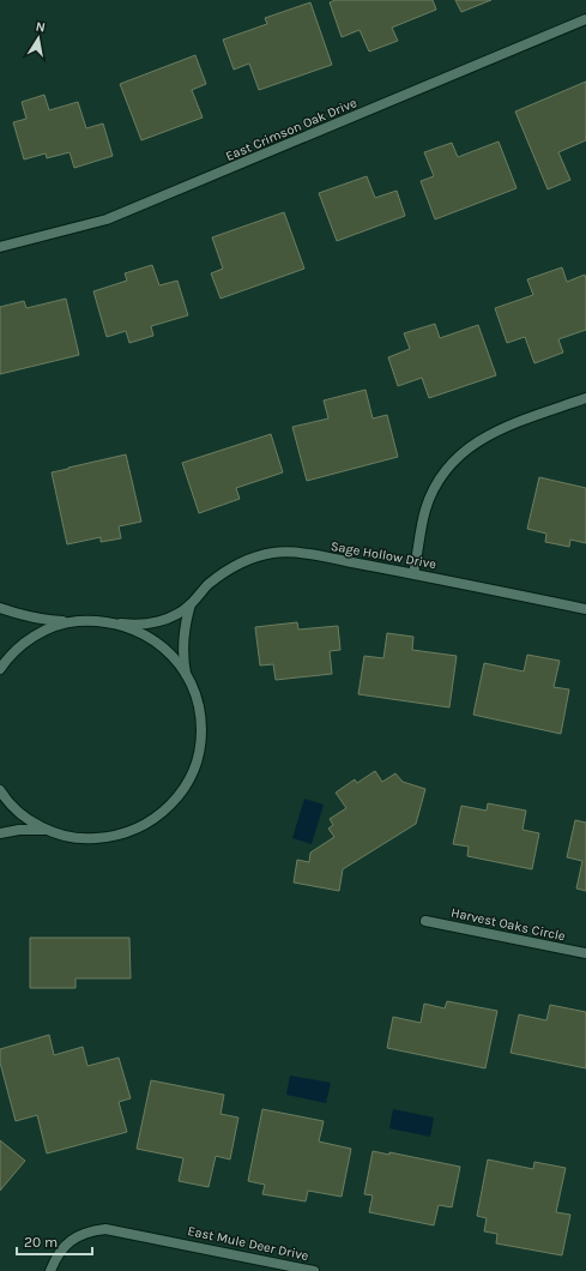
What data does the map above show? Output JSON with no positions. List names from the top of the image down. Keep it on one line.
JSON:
{"streets":{"street":["East Crimson Oak Drive","Sage Hollow Drive","Harvest Oaks Circle","East Mule Deer Drive"]},"scale_bar":"20 m","north":"top"}
